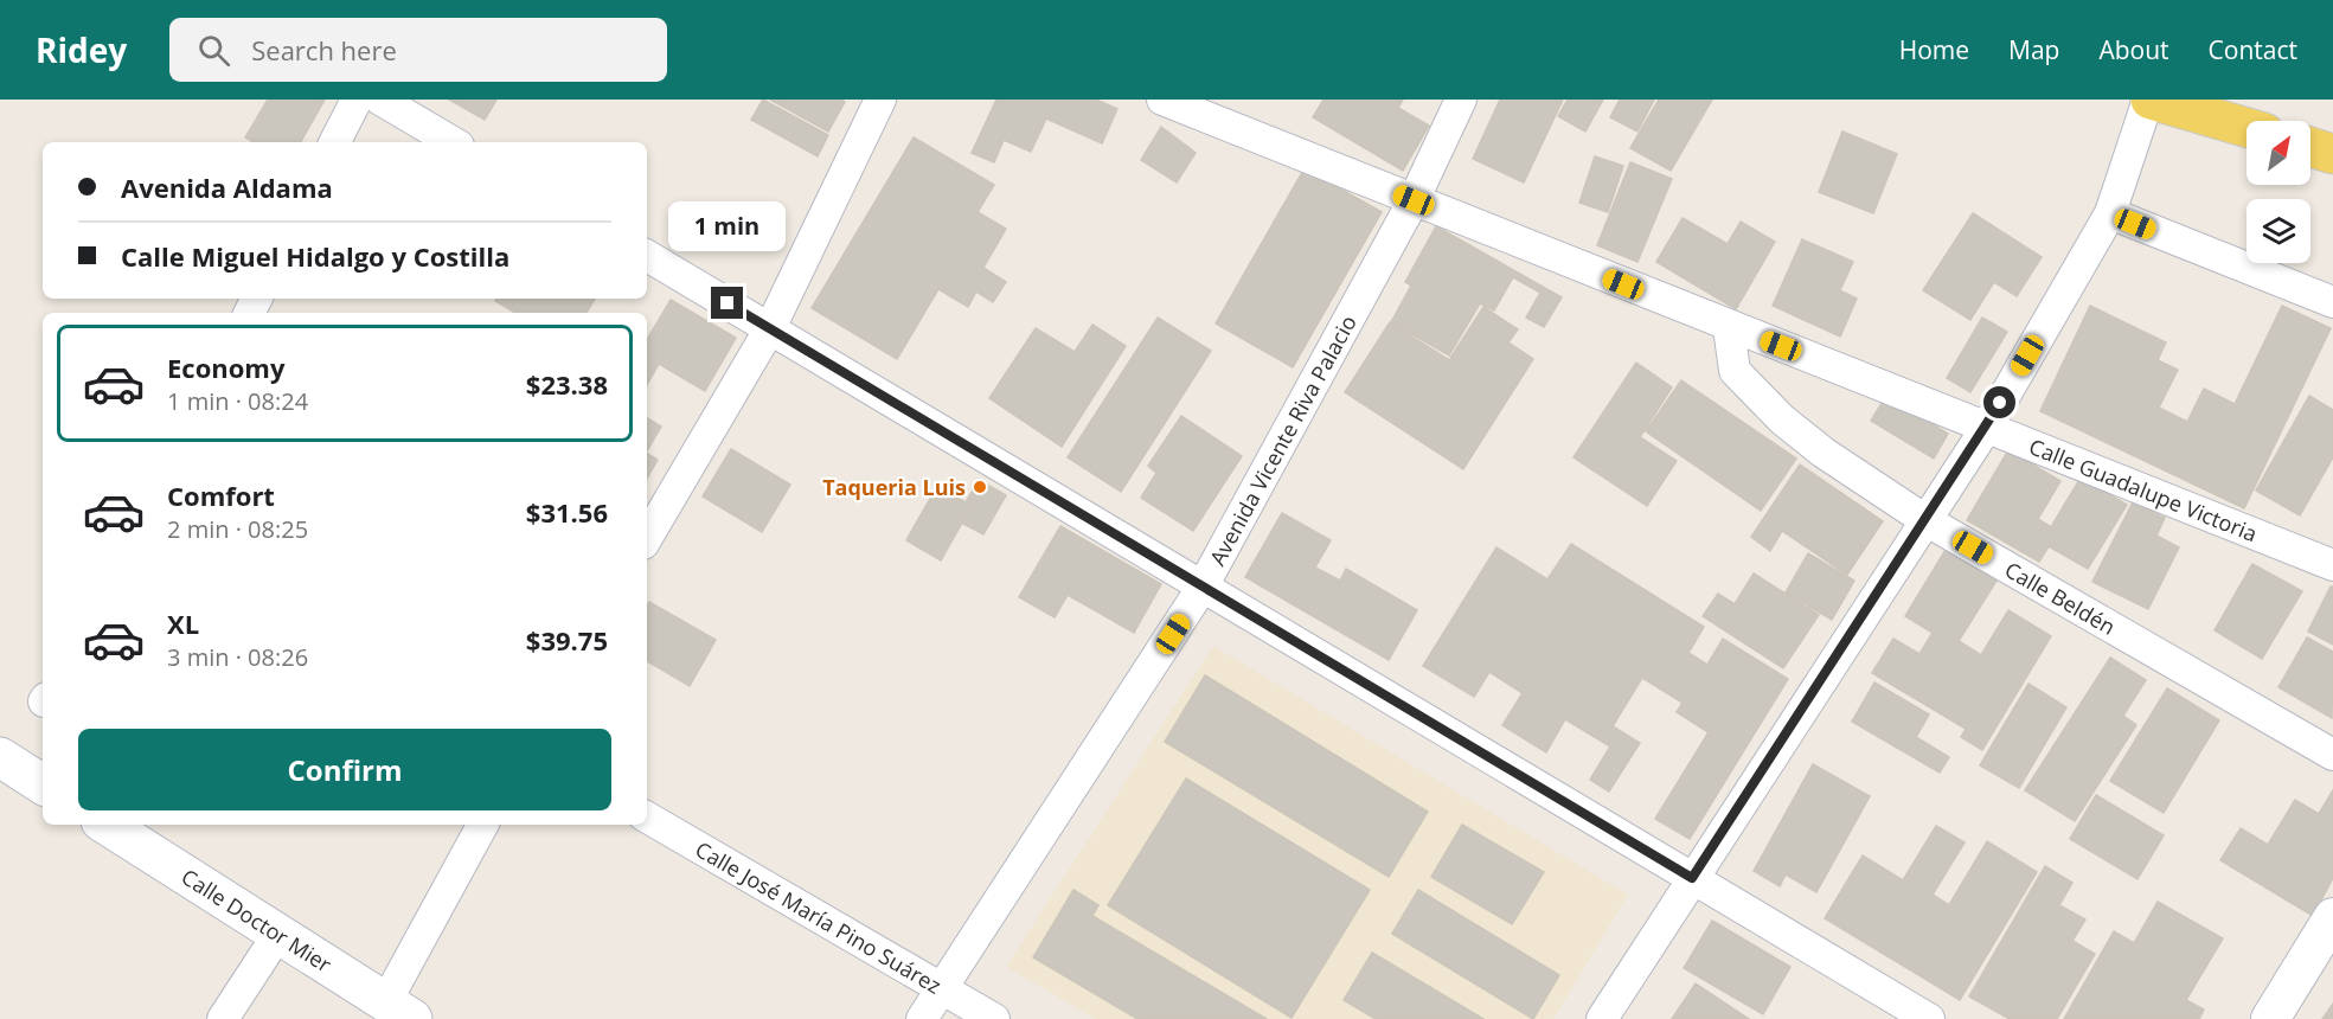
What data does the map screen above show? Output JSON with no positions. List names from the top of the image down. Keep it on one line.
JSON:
{"streets":{"main road":["Calle Doctor Mier"],"street":["Avenida Vicente Riva Palacio","Calle Guadalupe Victoria","Calle Beldén","Calle José María Pino Suárez"]},"crossings":[["Avenida Vicente Riva Palacio","Calle Guadalupe Victoria"],["Avenida Vicente Riva Palacio","Calle José María Pino Suárez"],["Calle Guadalupe Victoria","Calle Beldén"]],"places":["Taqueria Luis"],"north":"top right","page":{"header":"Ridey","search":"Search here","nav":["Home","Map","About","Contact"],"banner":["Avenida Aldama","Calle Miguel Hidalgo y Costilla"],"bubble":"1 min","list":[{"name":"Economy","note":"1 min · 08:24","value":"$23.38"},{"name":"Comfort","note":"2 min · 08:25","value":"$31.56"},{"name":"XL","note":"3 min · 08:26","value":"$39.75"}],"buttons":"Confirm"}}
